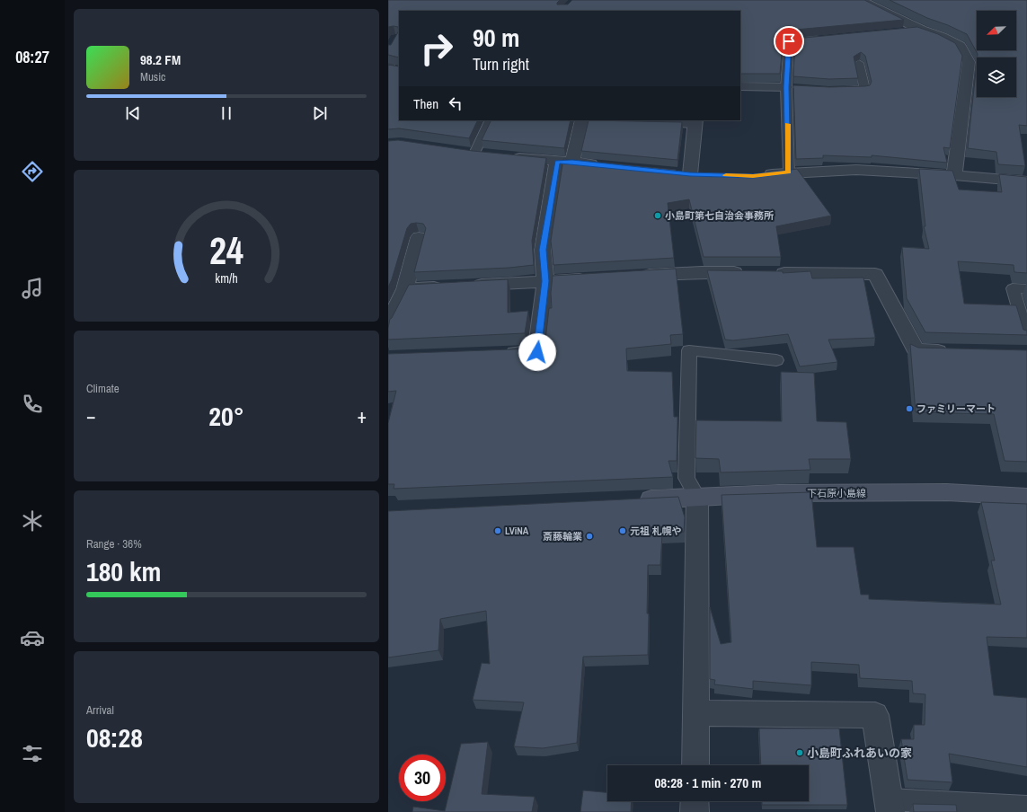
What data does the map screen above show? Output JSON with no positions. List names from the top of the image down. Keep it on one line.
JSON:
{"streets":{"main road":["下石原小島線"]},"places":["小島町第七自治会事務所","ファミリーマート","LViNA","元祖 札幌や","斎藤輪業","小島町ふれあいの家"],"north":"bottom left","page":{"tabs":"08:27","turn":["90 m","Turn right"],"song":["98.2 FM","Music"],"then":"Then","tile":["Climate",["Range · 36%","180 km"],["Arrival","08:28"]],"heat":["−","20°","+"],"limit":"30","trip":"08:28 · 1 min · 270 m","gauge":["24","km/h"]}}
